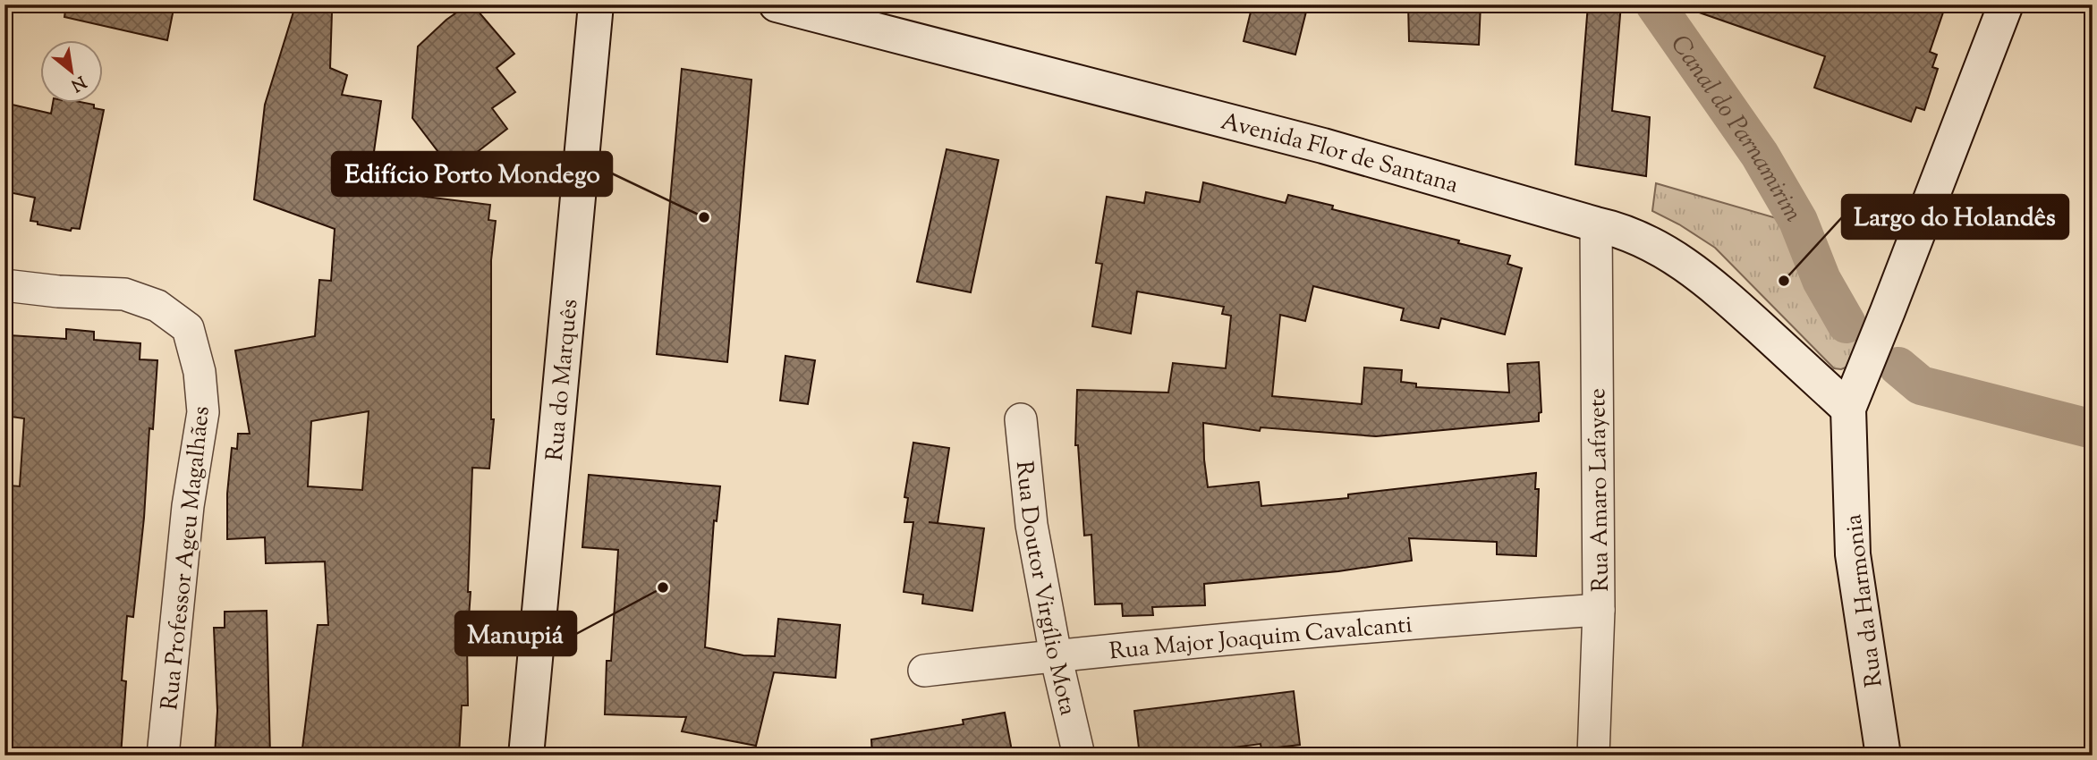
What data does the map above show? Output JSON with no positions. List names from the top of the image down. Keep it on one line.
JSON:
{"streets":{"main road":["Avenida Flor de Santana","Rua do Marquês","Rua da Harmonia"],"street":["Rua Amaro Lafayete","Rua Professor Ageu Magalhães","Rua Doutor Virgílio Mota","Rua Major Joaquim Cavalcanti"]},"crossings":[["Avenida Flor de Santana","Rua Amaro Lafayete"],["Avenida Flor de Santana","Rua da Harmonia"],["Rua Amaro Lafayete","Rua Major Joaquim Cavalcanti"],["Rua Doutor Virgílio Mota","Rua Major Joaquim Cavalcanti"]],"water":["Canal do Parnamirim"],"places":["Edifício Porto Mondego","Largo do Holandês","Manupiá"],"north":"bottom right"}
